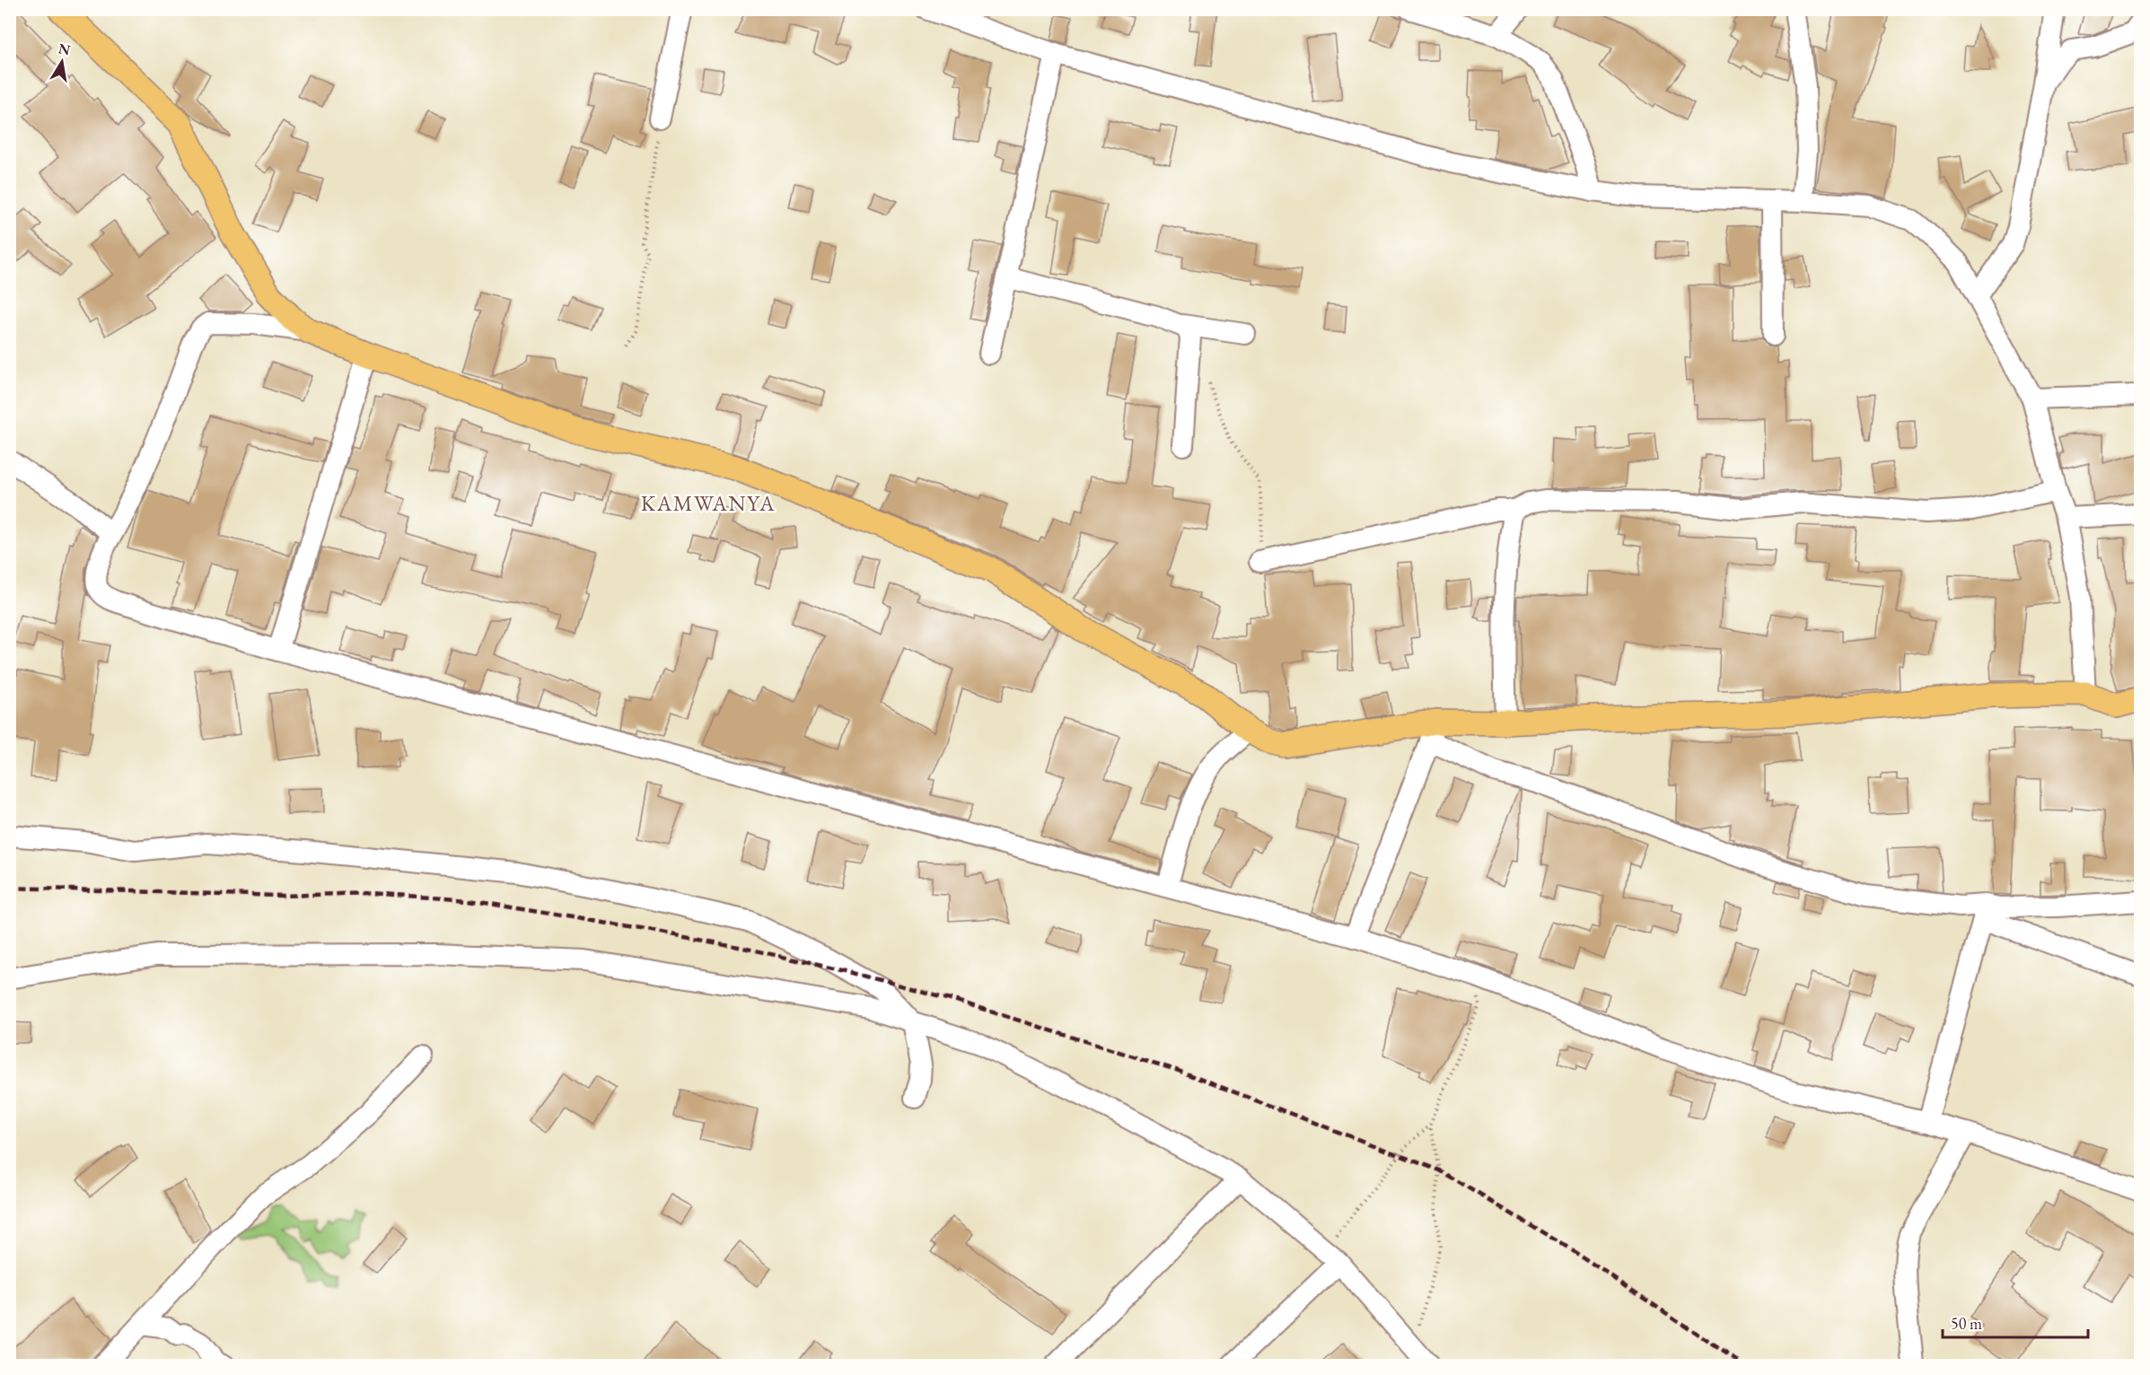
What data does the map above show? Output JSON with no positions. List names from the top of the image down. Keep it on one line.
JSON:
{"districts":["KAMWANYA"],"scale_bar":"50 m","north":"top"}
